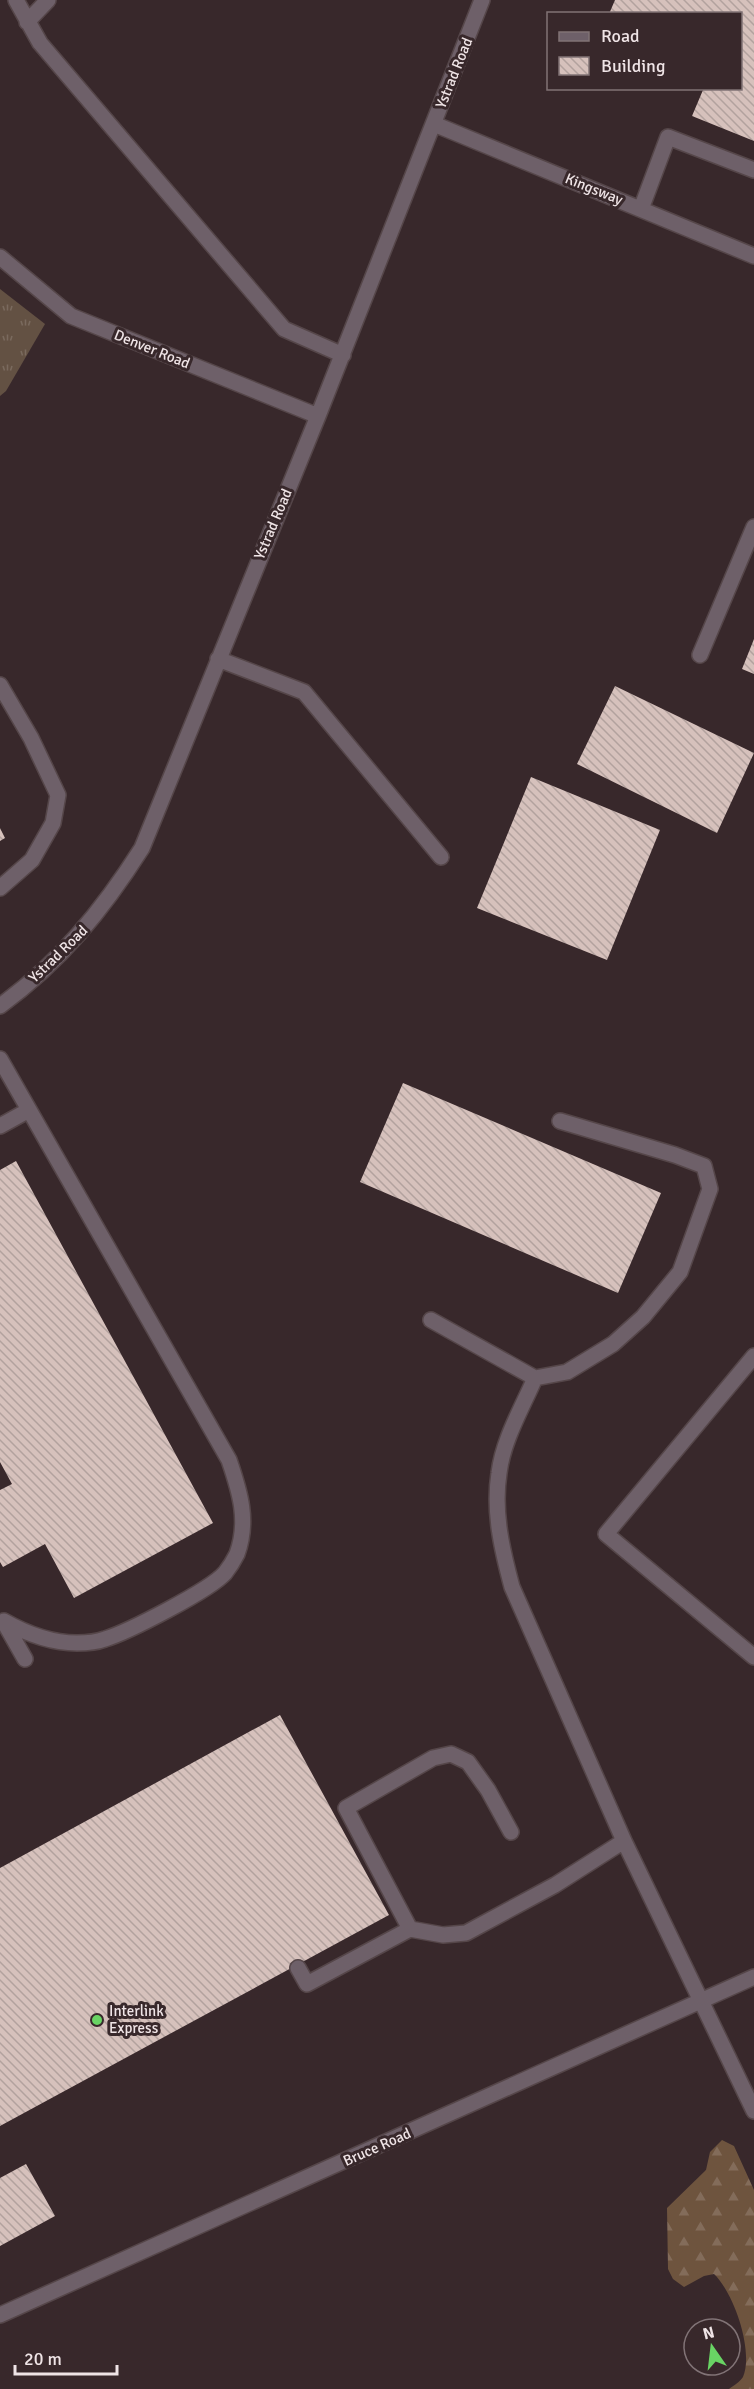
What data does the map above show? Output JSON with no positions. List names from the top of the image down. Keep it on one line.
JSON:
{"streets":{"street":["Ystrad Road","Kingsway","Denver Road","Bruce Road"]},"crossings":[["Ystrad Road","Kingsway"],["Ystrad Road","Denver Road"]],"places":["Interlink Express"],"legend":["Road","Building"],"scale_bar":"20 m","north":"top"}
